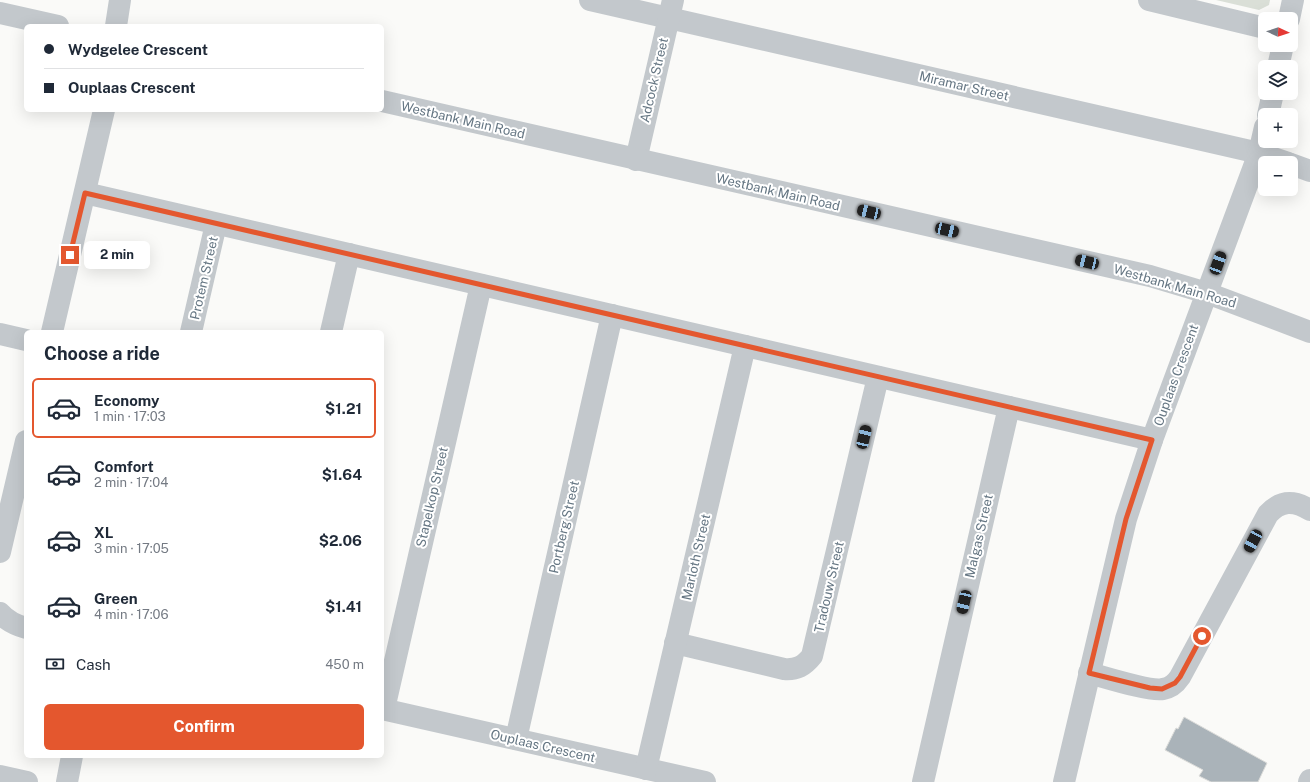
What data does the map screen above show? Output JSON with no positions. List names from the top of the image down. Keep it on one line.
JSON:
{"streets":{"street":["Adcock Street","Miramar Street","Westbank Main Road","Protem Street","Ouplaas Crescent","Stapelkop Street","Portberg Street","Malgas Street","Marloth Street","Tradouw Street"]},"crossings":[["Adcock Street","Miramar Street"],["Adcock Street","Westbank Main Road"],["Miramar Street","Ouplaas Crescent"],["Westbank Main Road","Ouplaas Crescent"],["Ouplaas Crescent","Portberg Street"],["Ouplaas Crescent","Marloth Street"],["Marloth Street","Tradouw Street"]],"north":"right","page":{"map_buttons":["+","−"],"banner":["Wydgelee Crescent","Ouplaas Crescent"],"bubble":"2 min","heading":"Choose a ride","list":[{"name":"Economy","note":"1 min · 17:03","value":"$1.21"},{"name":"Comfort","note":"2 min · 17:04","value":"$1.64"},{"name":"XL","note":"3 min · 17:05","value":"$2.06"},{"name":"Green","note":"4 min · 17:06","value":"$1.41"}],"pay":["Cash","450 m"],"buttons":"Confirm"}}
